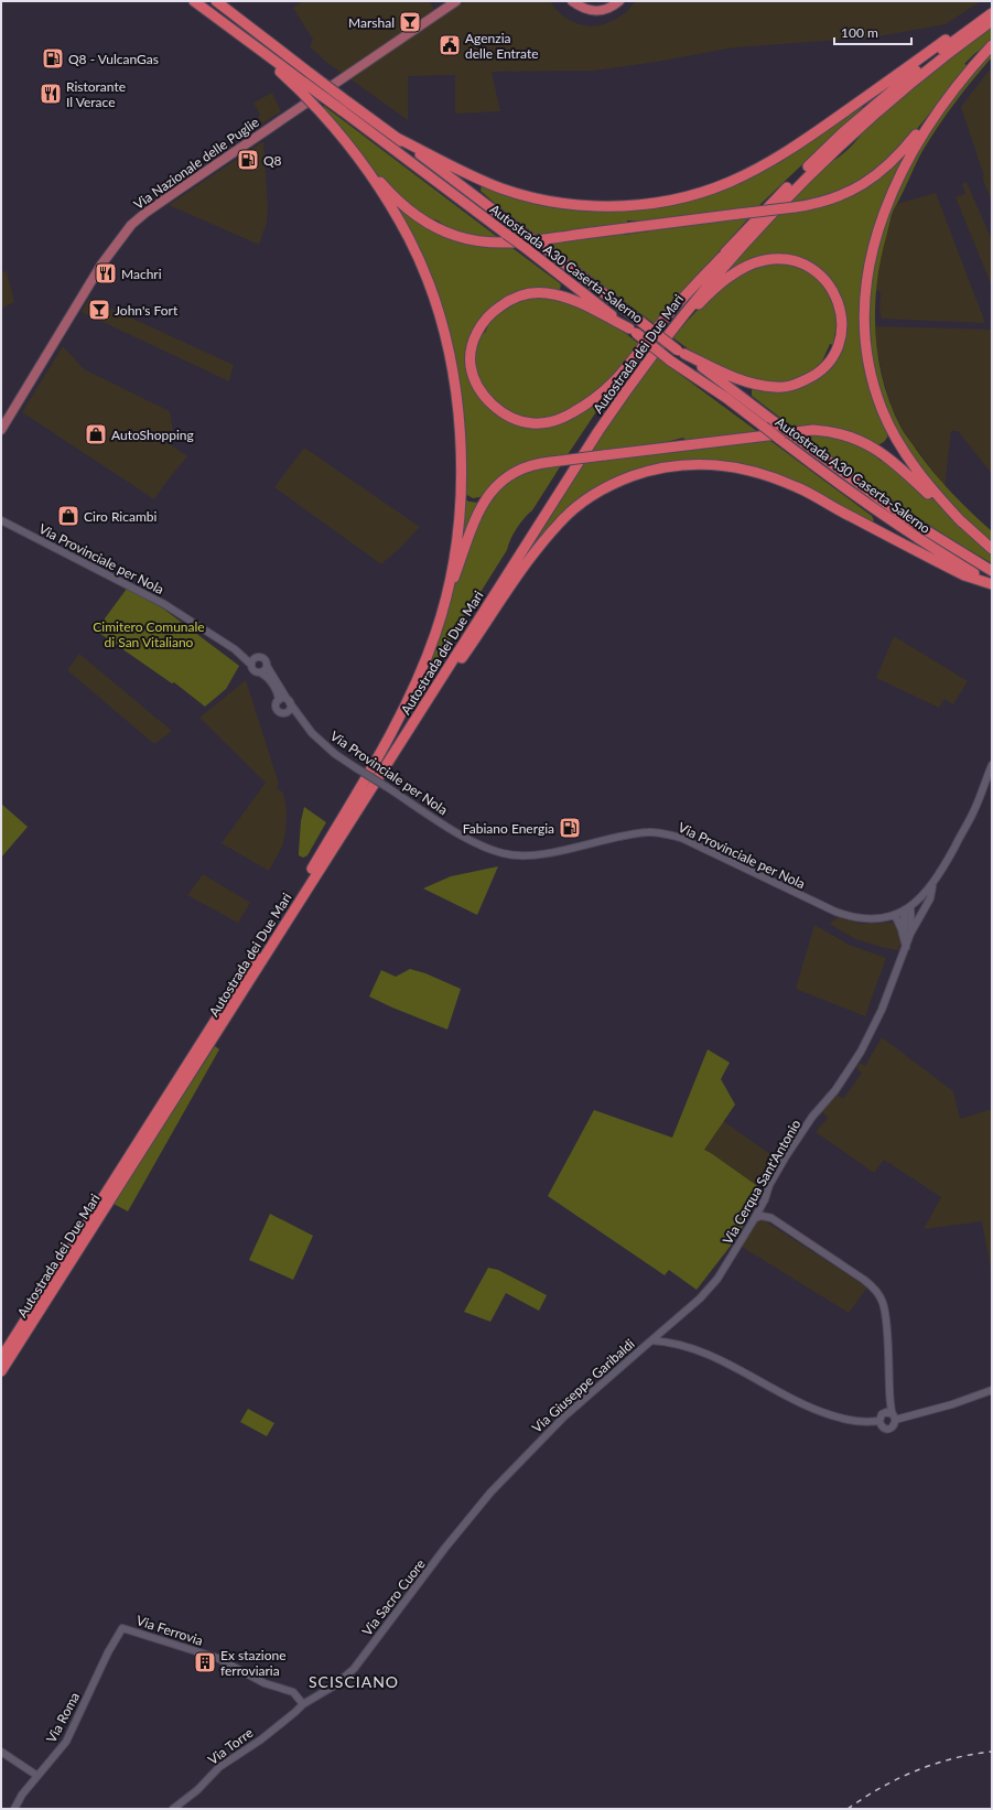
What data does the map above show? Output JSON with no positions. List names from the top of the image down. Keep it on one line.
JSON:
{"streets":{"highway":["Autostrada A30 Caserta-Salerno","Autostrada dei Due Mari"],"main road":["Via Nazionale delle Puglie"],"street":["Via Provinciale per Nola","Via Cerqua Sant'Antonio","Via Giuseppe Garibaldi","Via Sacro Cuore","Via Ferrovia","Via Roma","Via Torre"]},"crossings":[["Via Provinciale per Nola","Via Cerqua Sant'Antonio"],["Via Cerqua Sant'Antonio","Via Giuseppe Garibaldi"],["Via Giuseppe Garibaldi","Via Sacro Cuore"],["Via Sacro Cuore","Via Ferrovia"],["Via Sacro Cuore","Via Torre"],["Via Ferrovia","Via Roma"],["Via Ferrovia","Via Torre"]],"districts":["SCISCIANO"],"parks":["Cimitero Comunale di San Vitaliano"],"places":{"bar":["Marshal","John's Fort"],"public building":["Agenzia delle Entrate"],"fuel station":["Q8 - VulcanGas","Q8","Fabiano Energia"],"restaurant":["Ristorante Il Verace","Machri"],"shop":["AutoShopping","Ciro Ricambi"],"building":["Ex stazione ferroviaria"]},"scale_bar":"100 m"}
